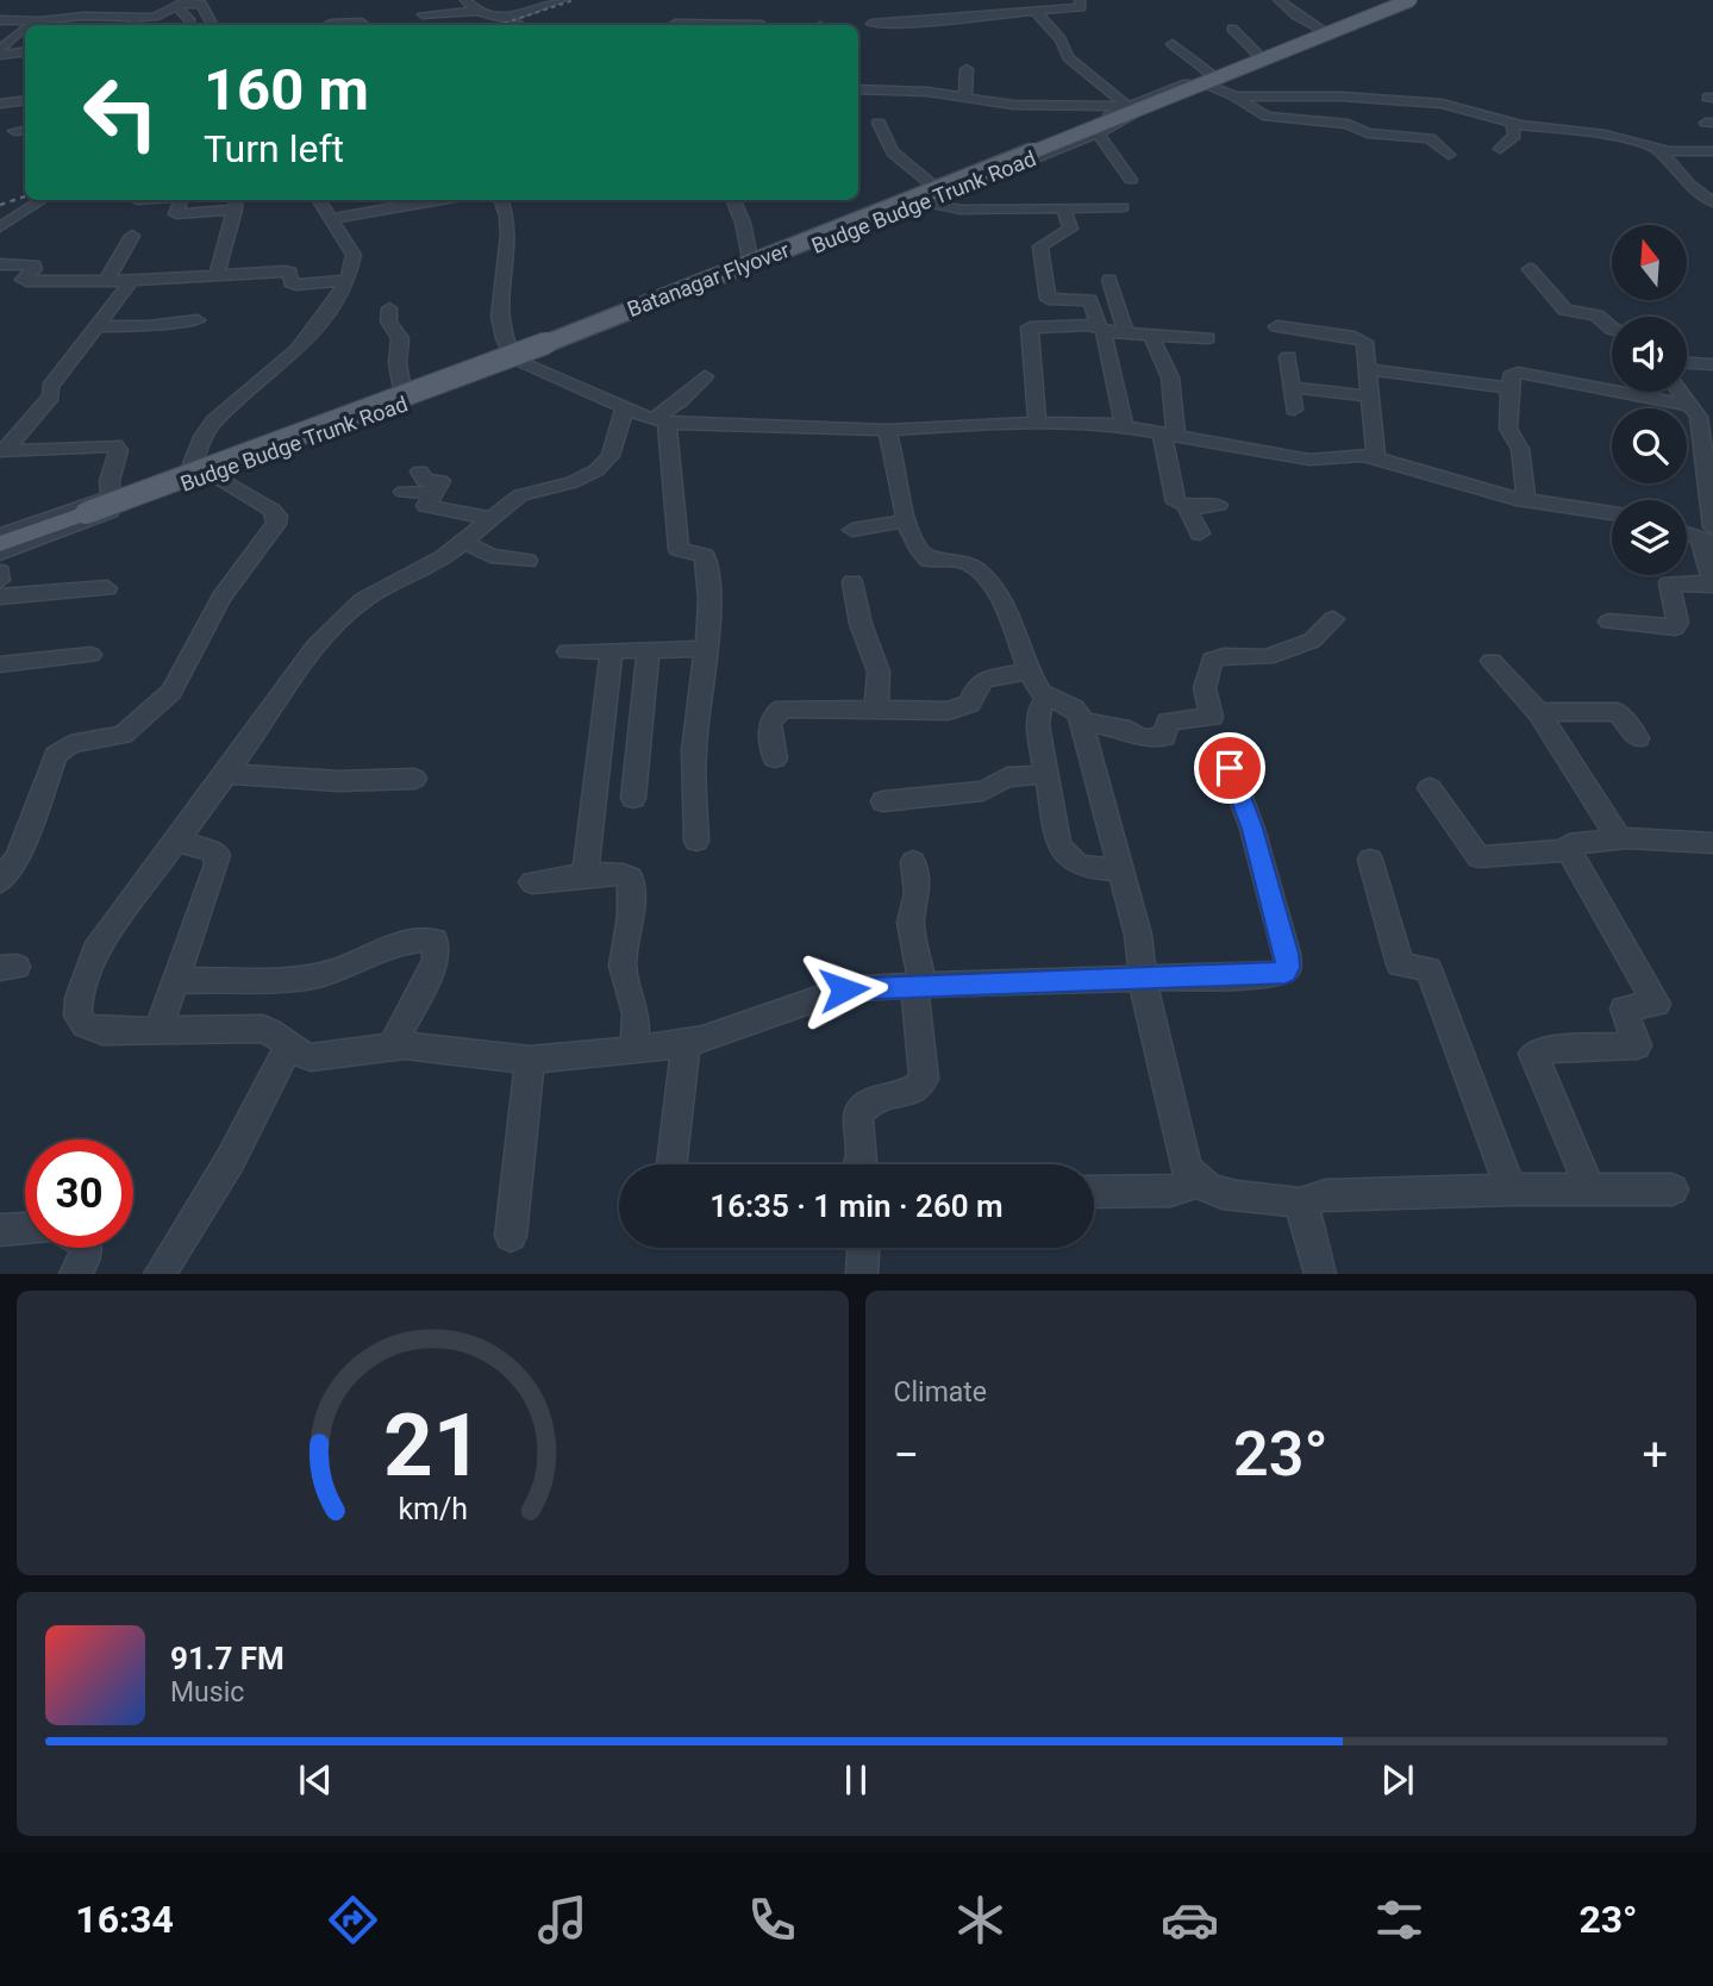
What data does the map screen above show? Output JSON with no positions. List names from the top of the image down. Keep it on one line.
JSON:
{"streets":{"main road":["Batanagar Flyover"],"street":["Budge Budge Trunk Road"]},"north":"top","page":{"turn":["160 m","Turn left"],"limit":"30","trip":"16:35 · 1 min · 260 m","tile":"Climate","heat":["−","23°","+"],"song":["91.7 FM","Music"],"tabs":["16:34","23°"],"gauge":["21","km/h"]}}
